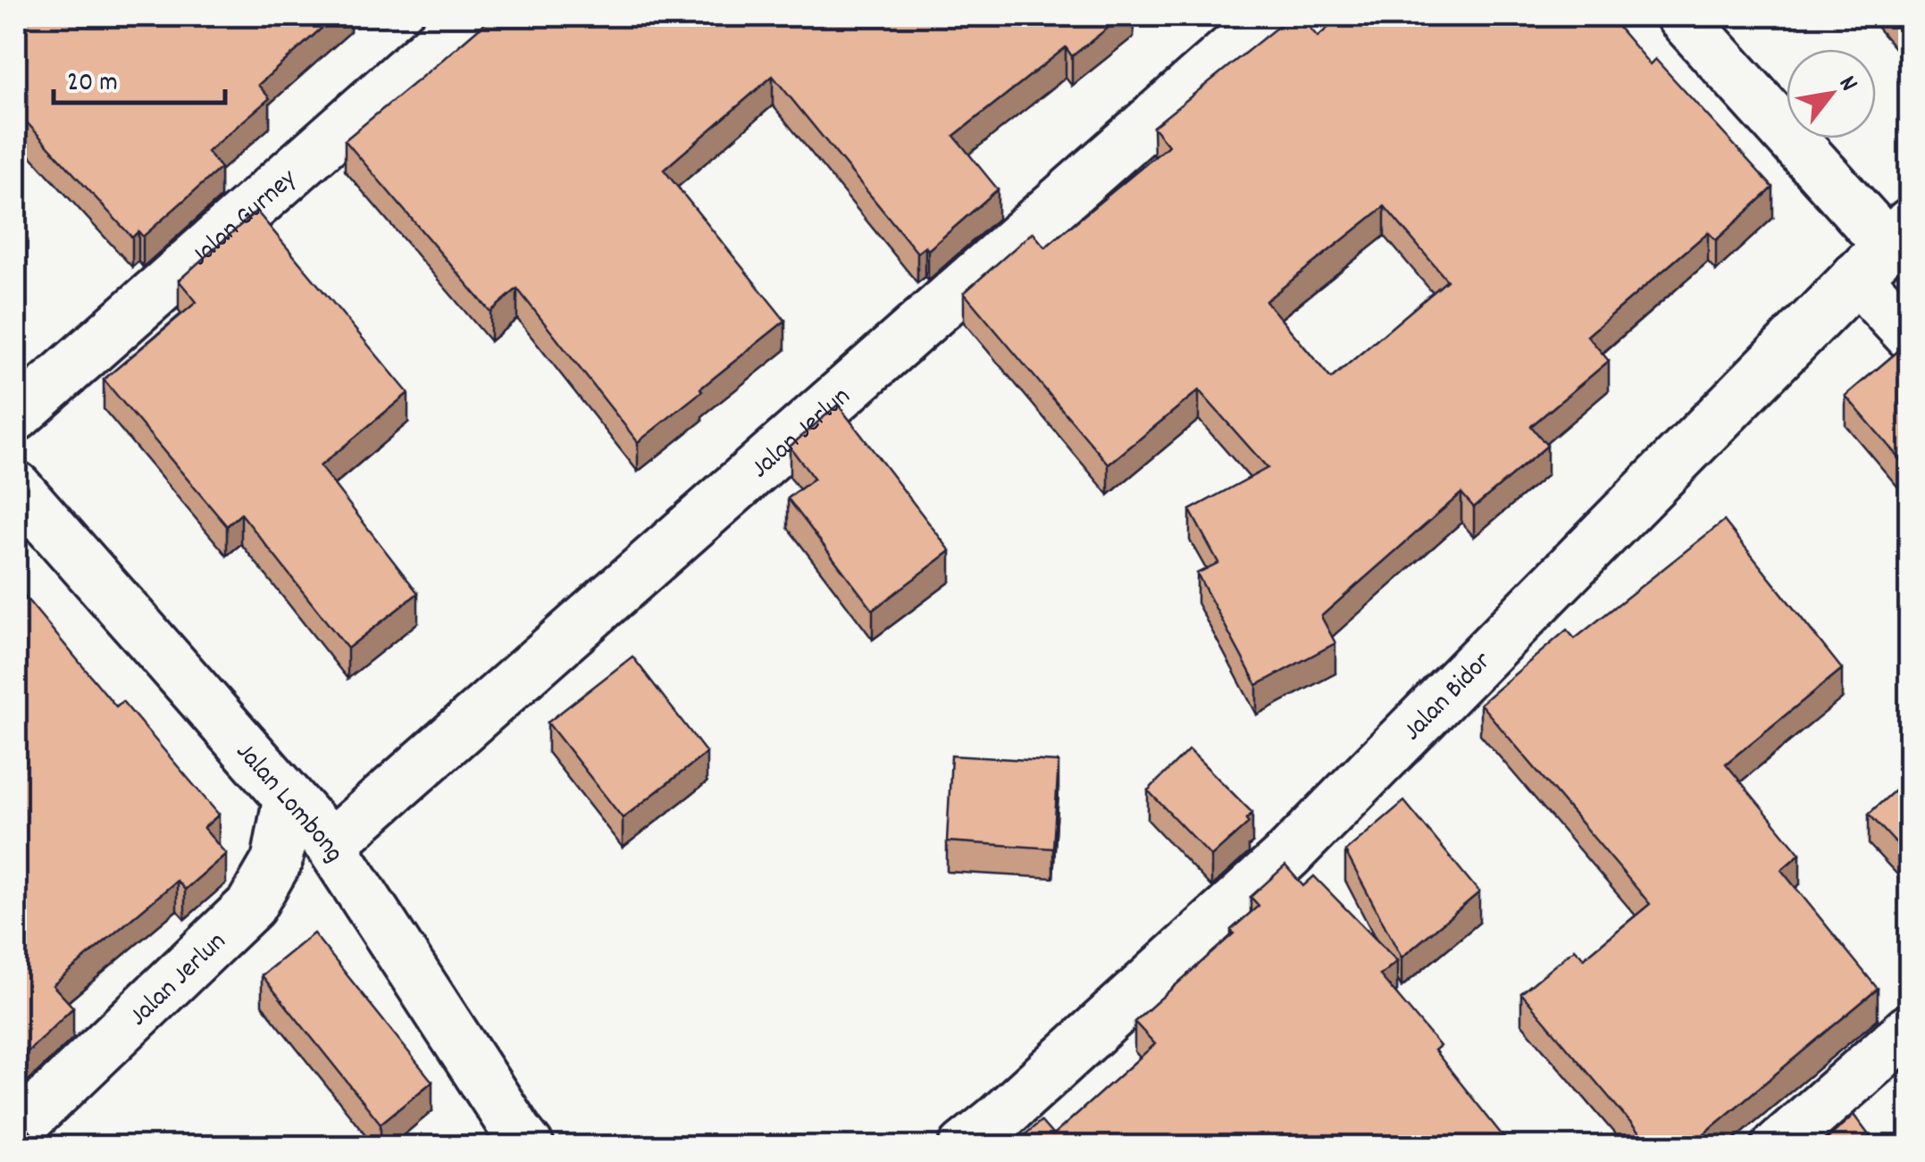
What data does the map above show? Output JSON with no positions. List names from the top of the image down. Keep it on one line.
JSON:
{"streets":{"street":["Jalan Gurney","Jalan Jerlun","Jalan Bidor","Jalan Lombong"]},"crossings":[["Jalan Jerlun","Jalan Lombong"]],"scale_bar":"20 m","north":"top right"}
